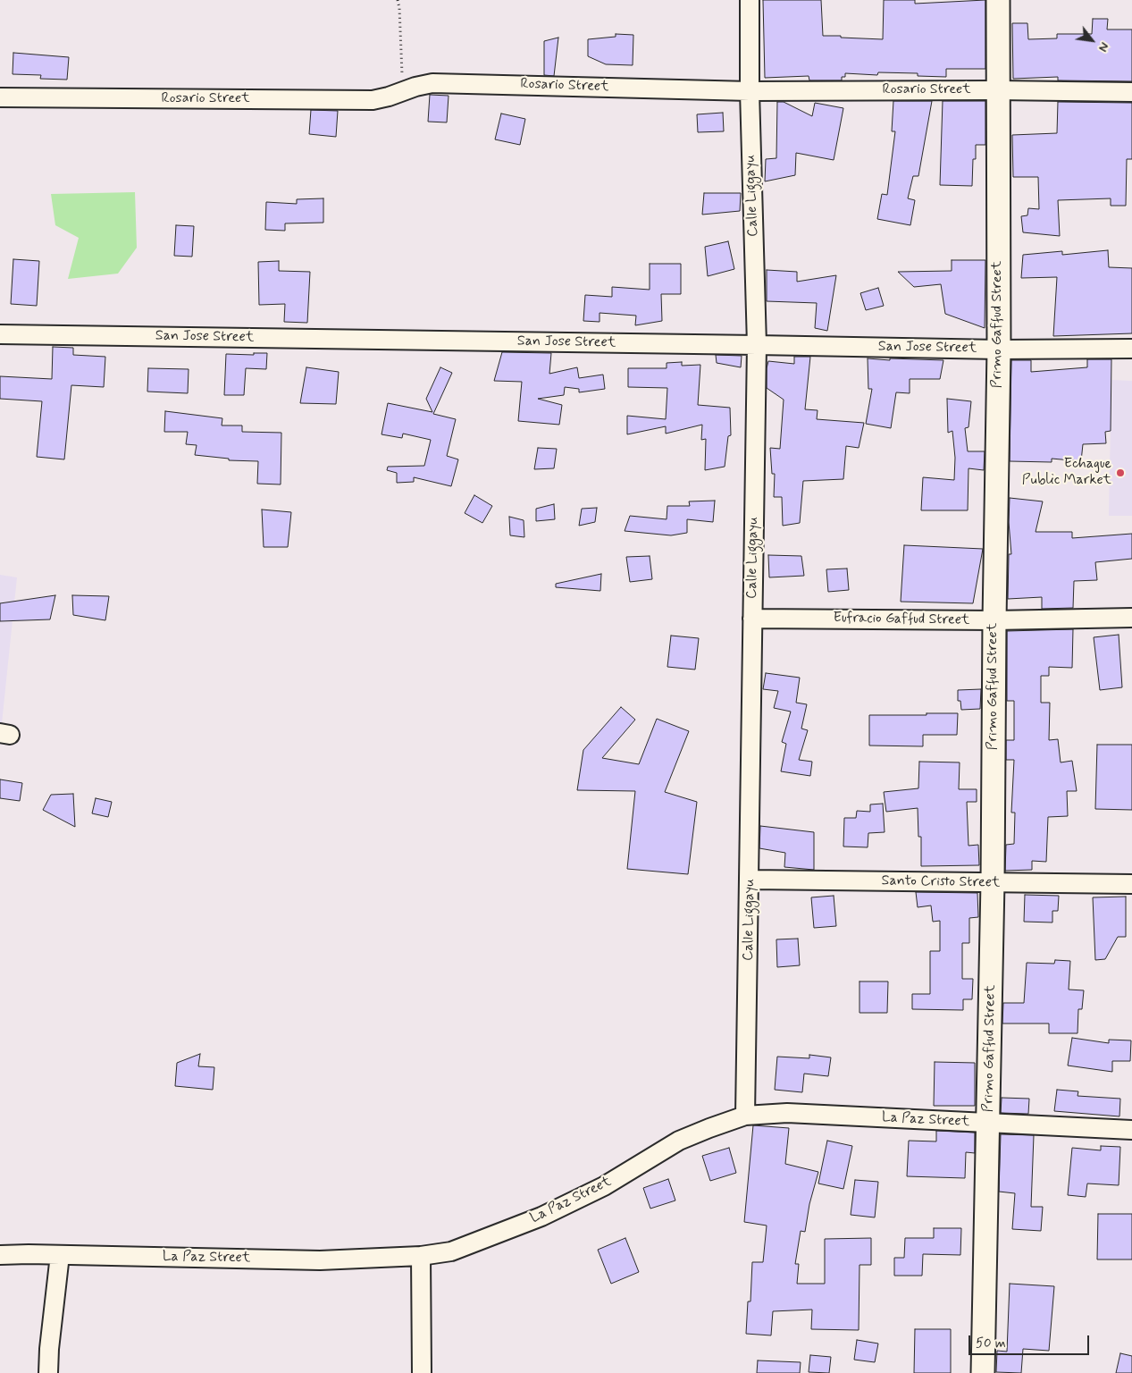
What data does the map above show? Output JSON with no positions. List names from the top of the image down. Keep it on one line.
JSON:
{"streets":{"main road":["Primo Gaffud Street"],"street":["Rosario Street","Calle Liggayu","San Jose Street","Eufracio Gaffud Street","Santo Cristo Street","La Paz Street"]},"crossings":[["Rosario Street","Calle Liggayu"],["Rosario Street","Primo Gaffud Street"],["Calle Liggayu","San Jose Street"],["Calle Liggayu","Eufracio Gaffud Street"],["Calle Liggayu","Santo Cristo Street"],["Calle Liggayu","La Paz Street"],["Primo Gaffud Street","San Jose Street"],["Primo Gaffud Street","Eufracio Gaffud Street"],["Primo Gaffud Street","Santo Cristo Street"],["Primo Gaffud Street","La Paz Street"]],"places":["Echague Public Market"],"scale_bar":"50 m","north":"bottom right"}
